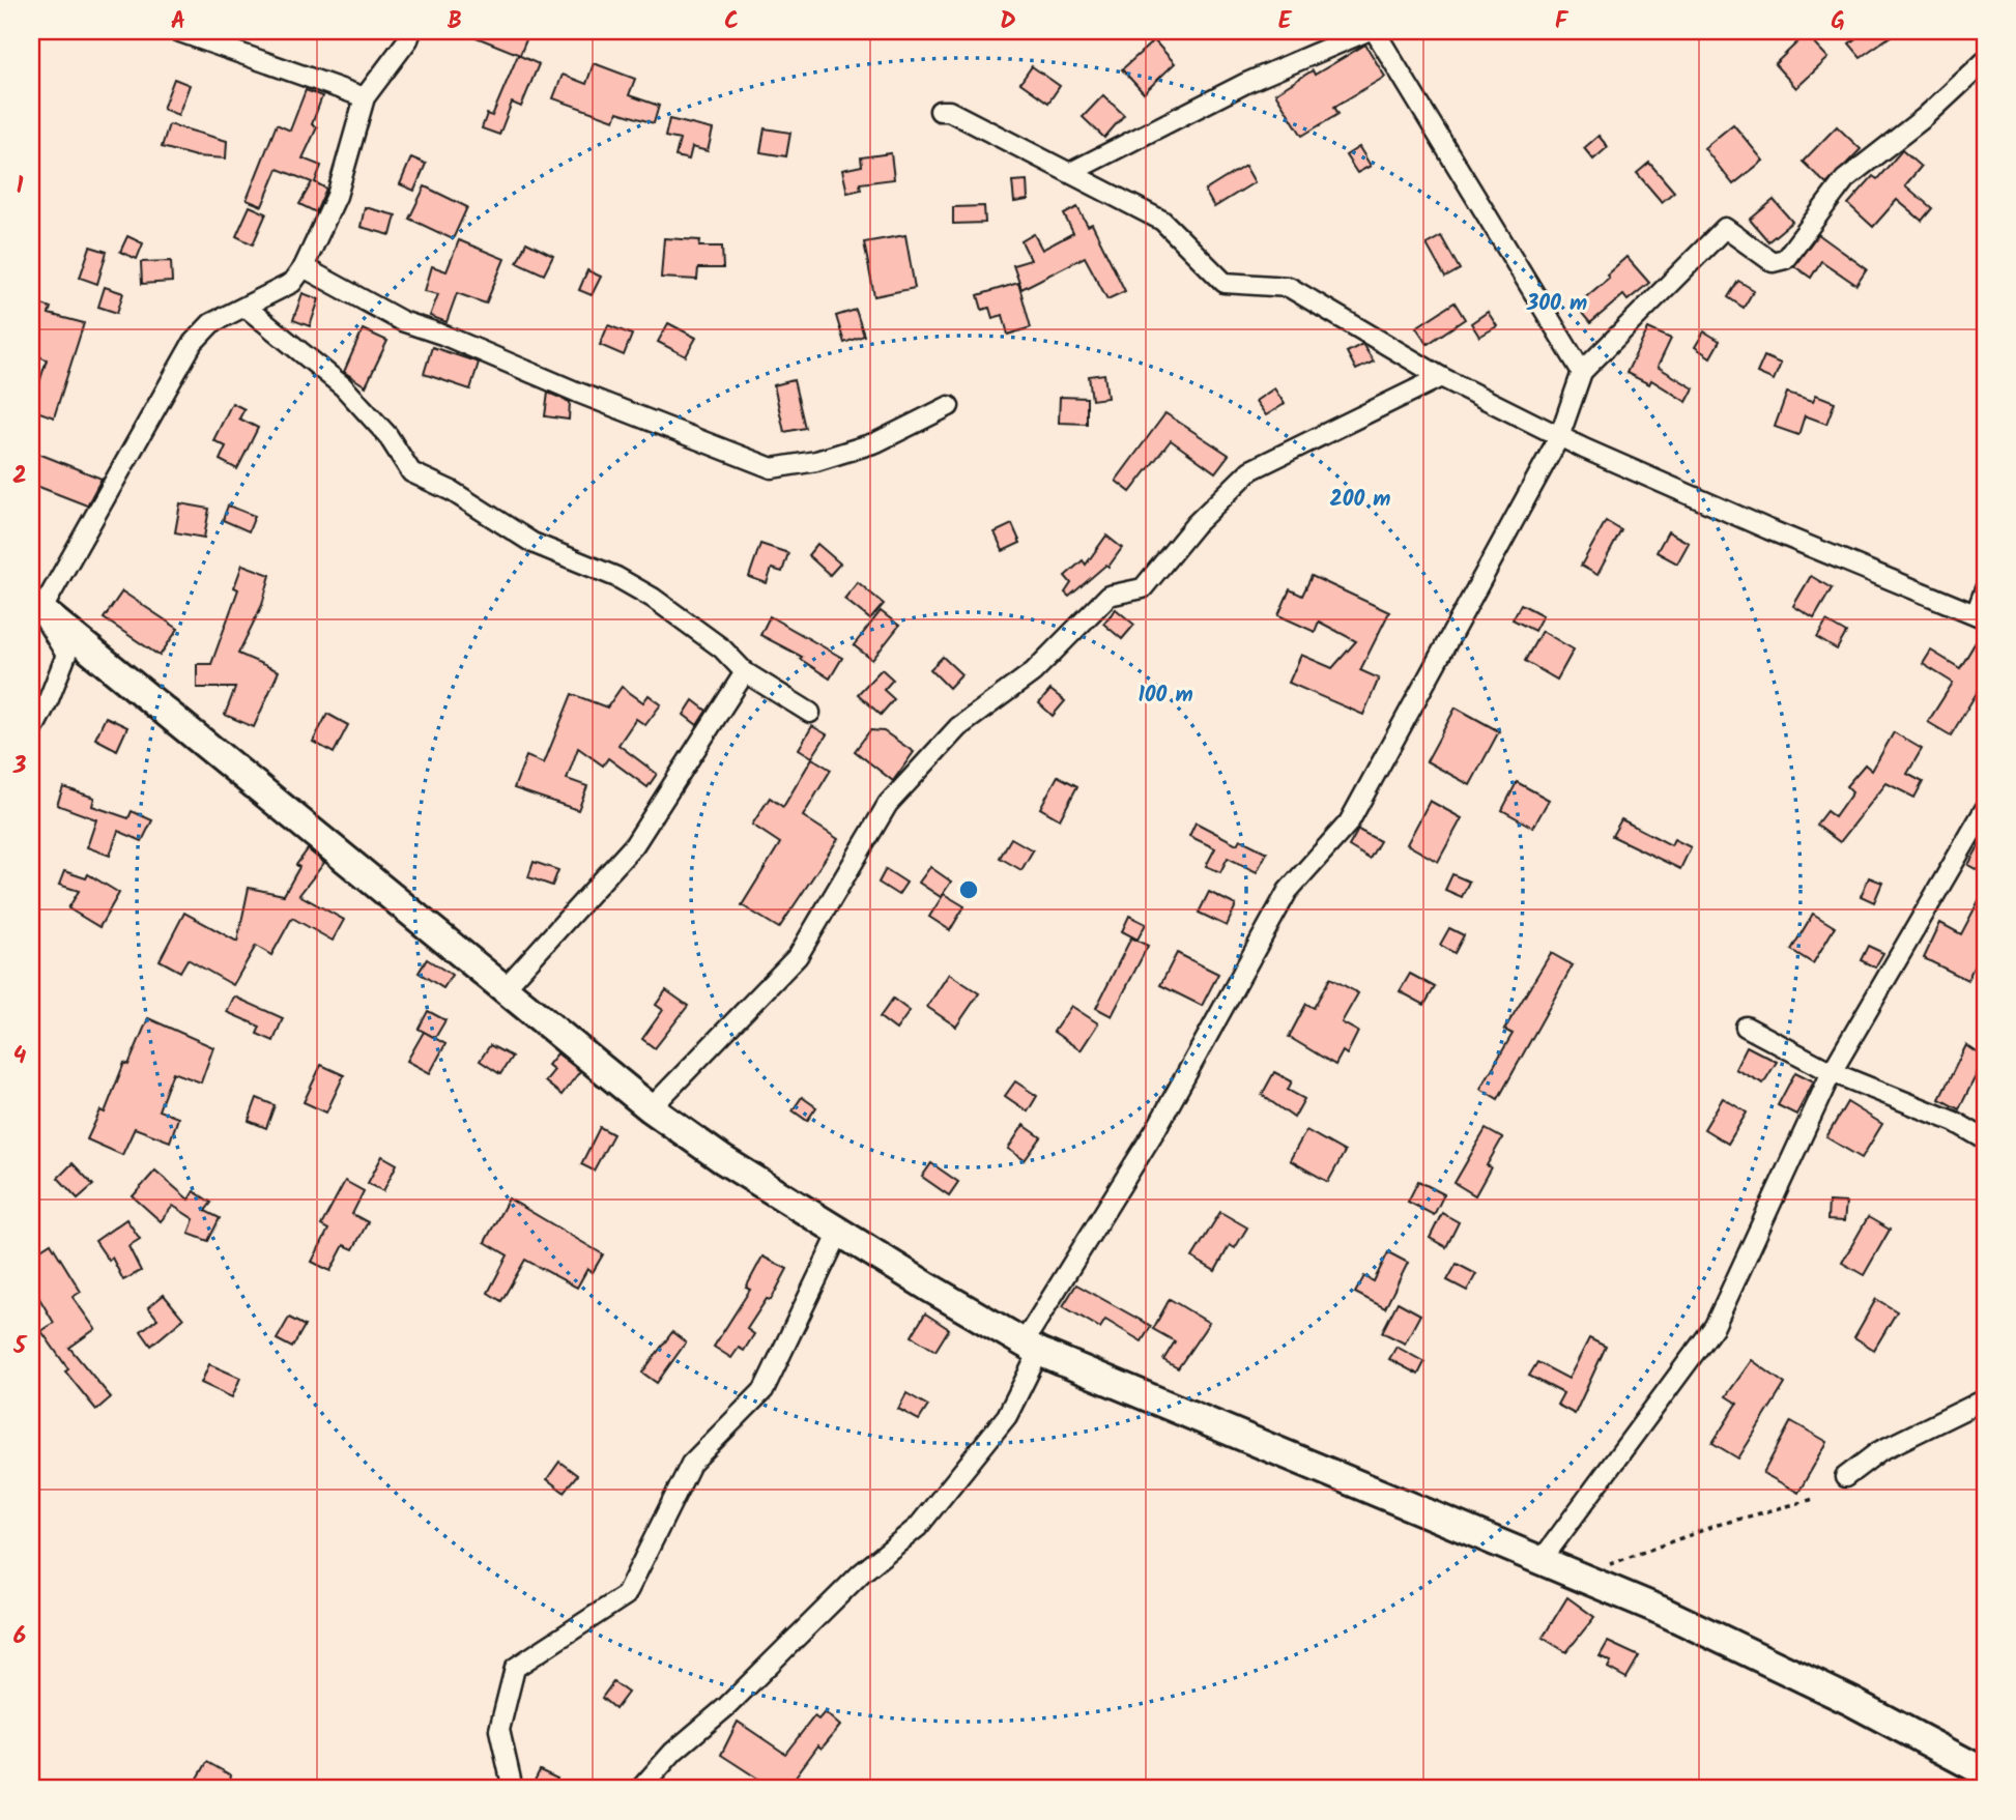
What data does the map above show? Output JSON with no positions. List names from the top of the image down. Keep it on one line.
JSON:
{"grid":{"columns":["A","B","C","D","E","F","G"],"rows":["1","2","3","4","5","6"]},"rings":["300 m","200 m","100 m"]}
